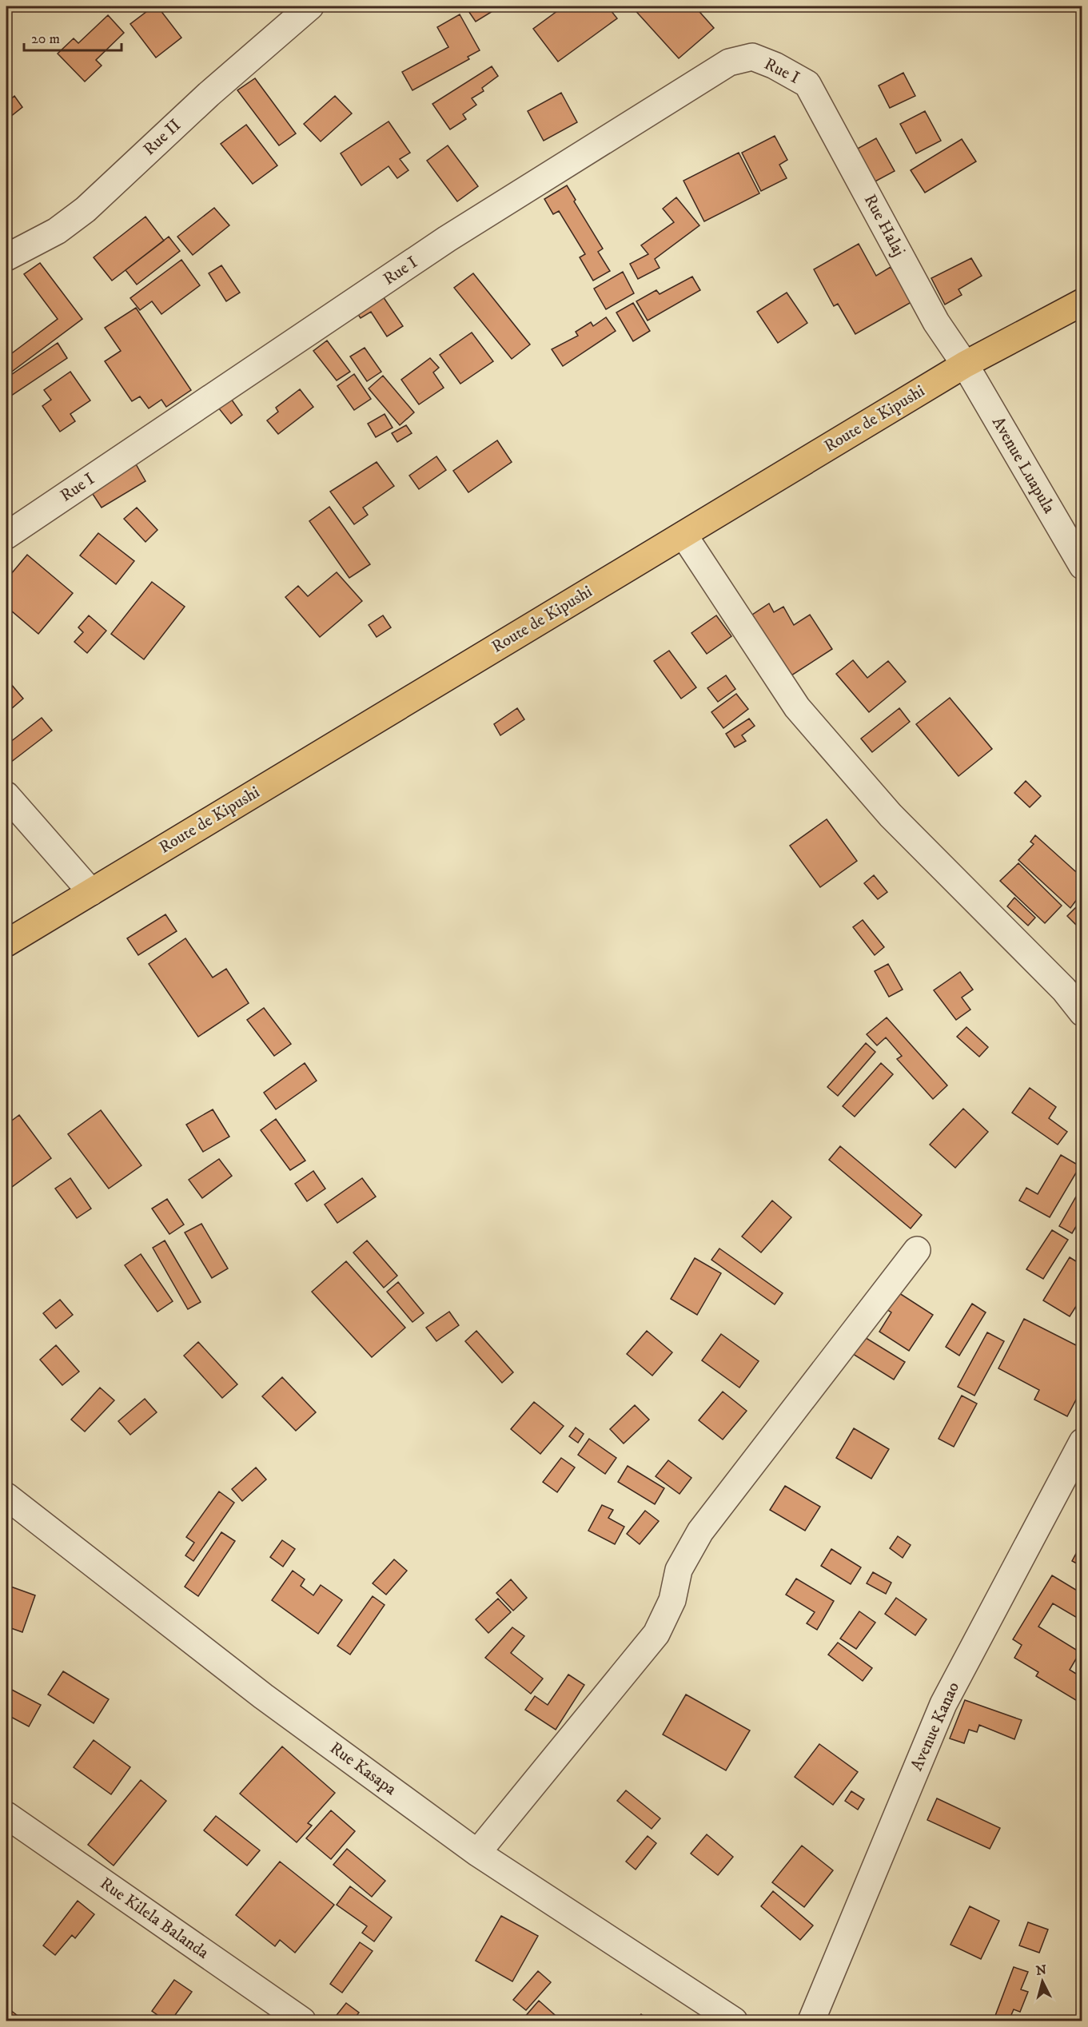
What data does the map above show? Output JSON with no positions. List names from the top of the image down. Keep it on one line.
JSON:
{"streets":{"main road":["Route de Kipushi"],"street":["Rue I","Rue II","Rue Halaj","Avenue Luapula","Avenue Kanao","Rue Kasapa","Rue Kilela Balanda"]},"crossings":[["Rue I","Rue Halaj"],["Rue Halaj","Route de Kipushi"],["Rue Halaj","Avenue Luapula"],["Route de Kipushi","Avenue Luapula"]],"scale_bar":"20 m","north":"top"}
